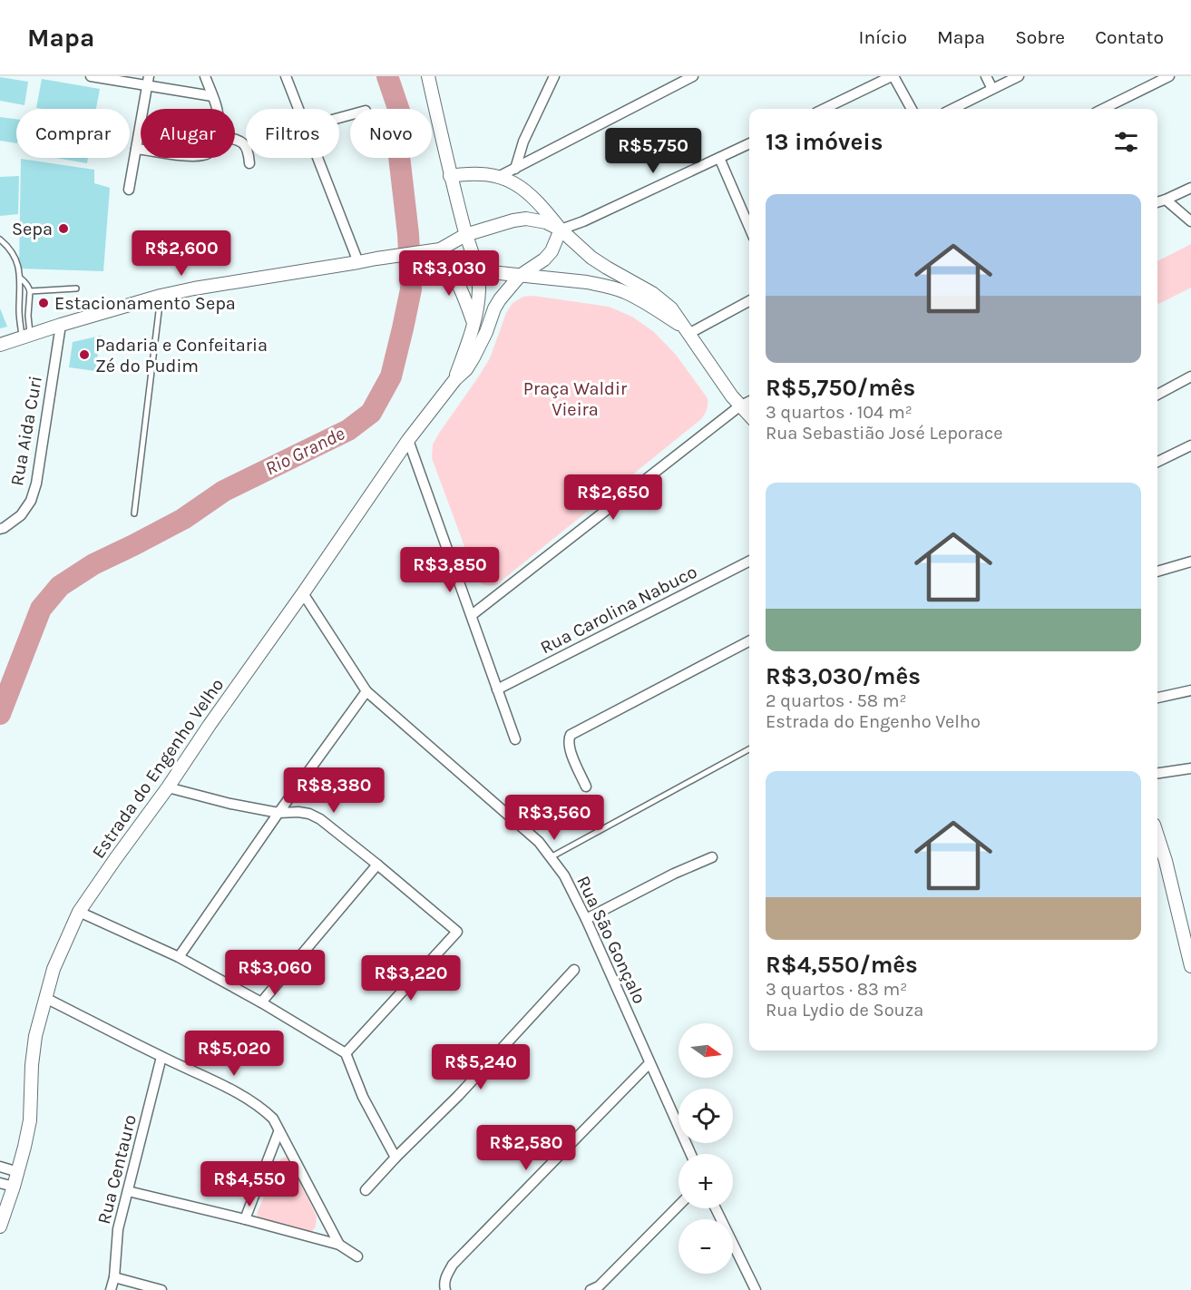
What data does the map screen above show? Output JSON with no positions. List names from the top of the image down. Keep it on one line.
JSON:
{"streets":{"street":["Rua Aida Curi","Rua Carolina Nabuco","Estrada do Engenho Velho","Rua São Gonçalo","Rua Centauro"]},"crossings":[["Estrada do Engenho Velho","Rua São Gonçalo"]],"water":["Rio Grande"],"parks":["Praça Waldir Vieira"],"places":["Sepa","Estacionamento Sepa","Padaria e Confeitaria Zé do Pudim"],"north":"right","page":{"header":"Mapa","nav":["Início","Mapa","Sobre","Contato"],"chip":["Comprar","Alugar","Filtros","Novo"],"heading":"13 imóveis","price":["R$5,750","R$2,600","R$3,030","R$2,650","R$3,850","R$8,380","R$3,560","R$3,060","R$3,220","R$5,020","R$5,240","R$2,580","R$4,550"],"list":[{"name":"R$5,750/mês","note":"3 quartos · 104 m² · Rua Sebastião José Leporace"},{"name":"R$3,030/mês","note":"2 quartos · 58 m² · Estrada do Engenho Velho"},{"name":"R$4,550/mês","note":"3 quartos · 83 m² · Rua Lydio de Souza"}],"map_buttons":["+","−"]}}
